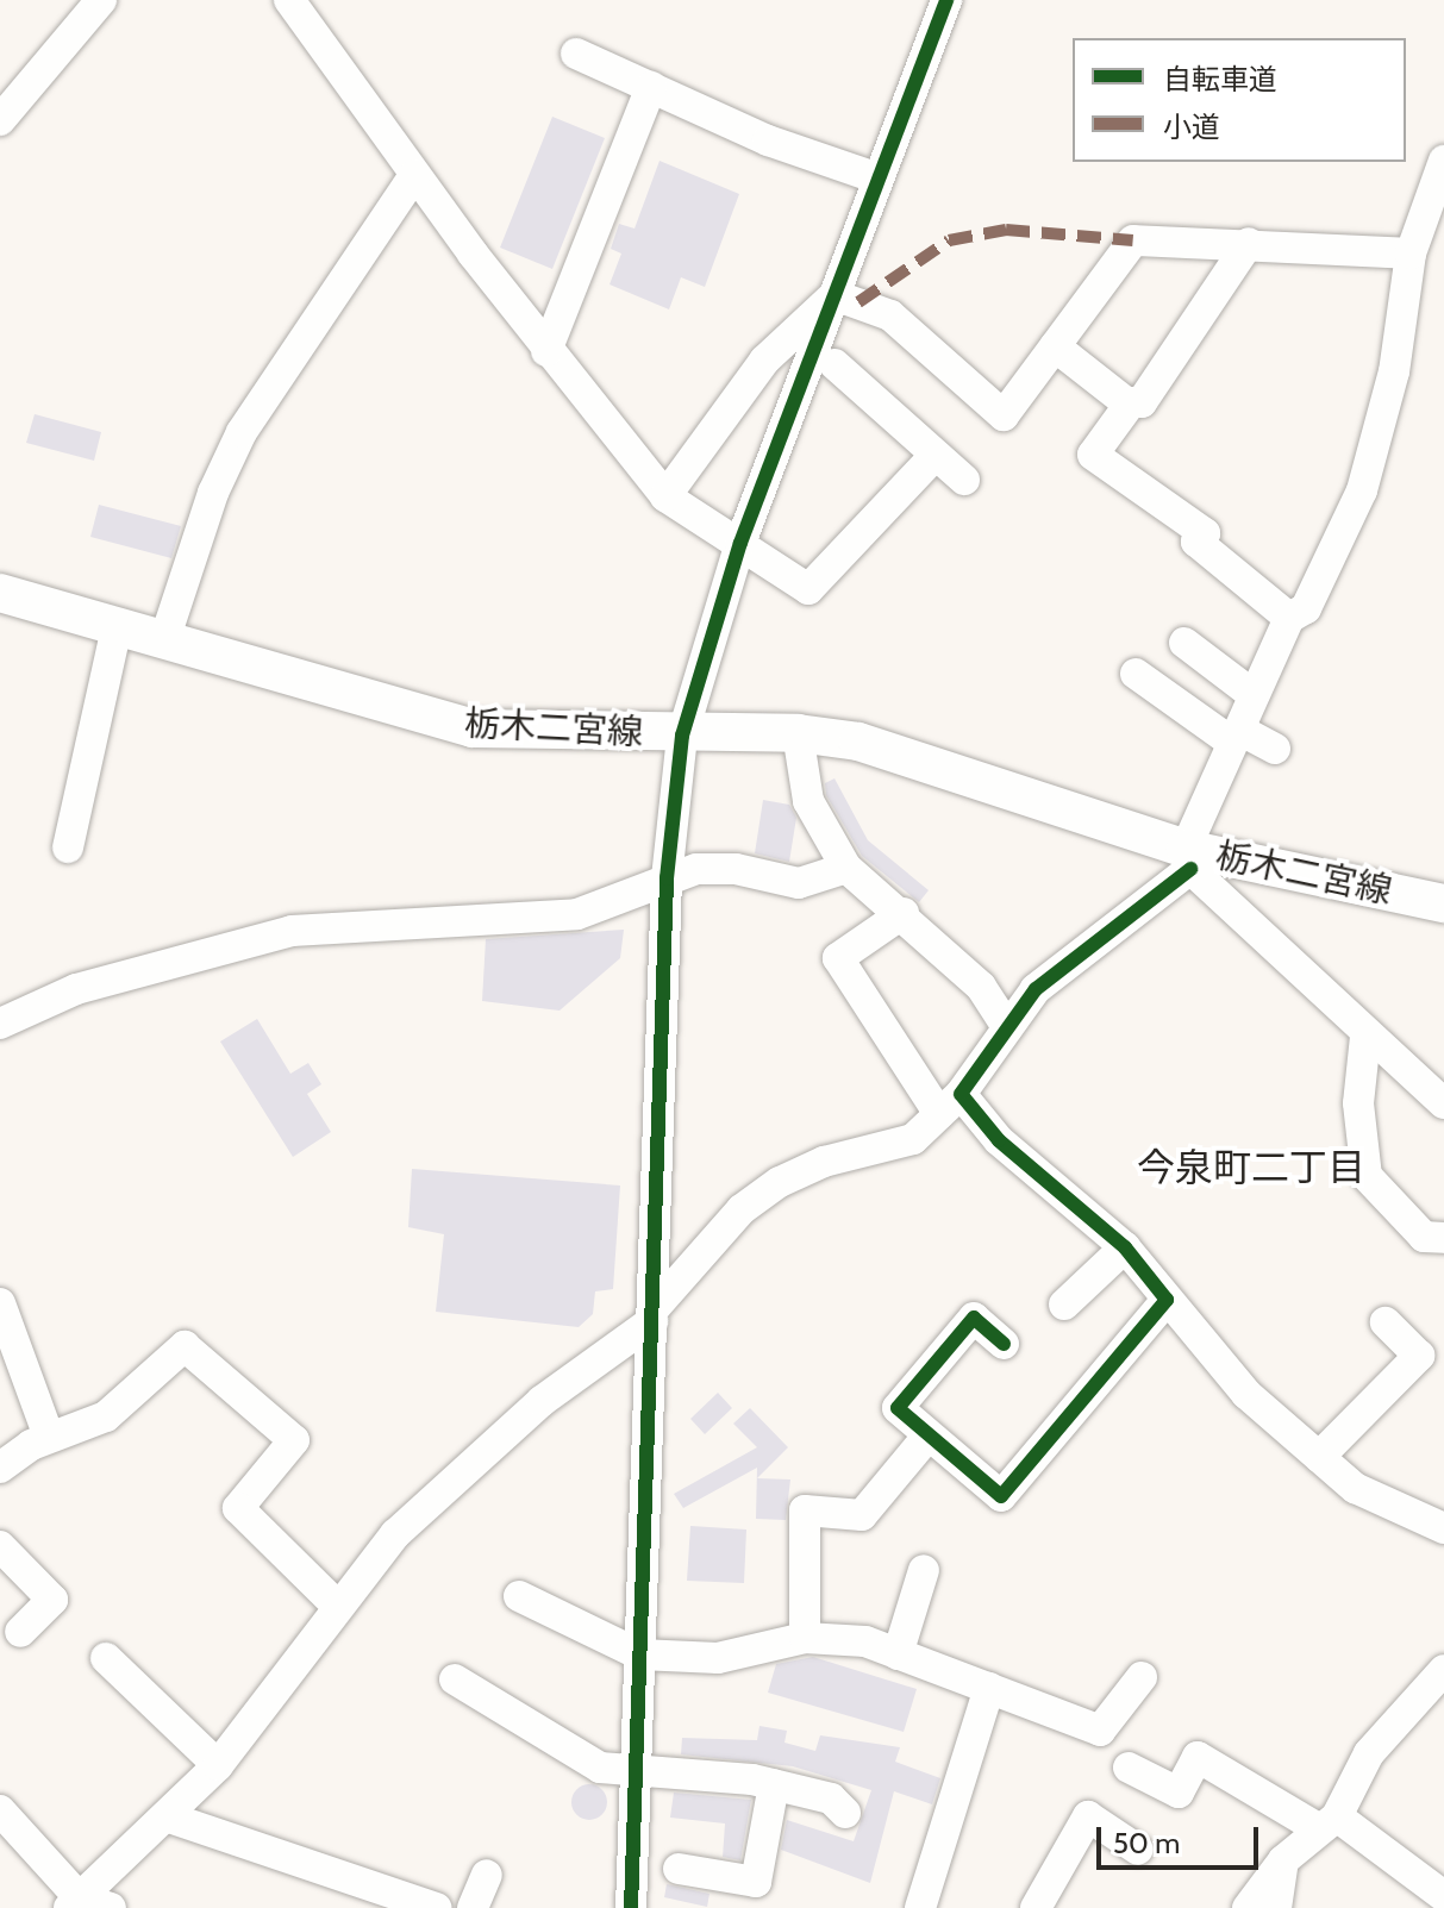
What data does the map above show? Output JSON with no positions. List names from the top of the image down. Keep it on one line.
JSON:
{"streets":{"main road":["栃木二宮線"]},"districts":["今泉町二丁目"],"legend":["自転車道","小道"],"scale_bar":"50 m"}
